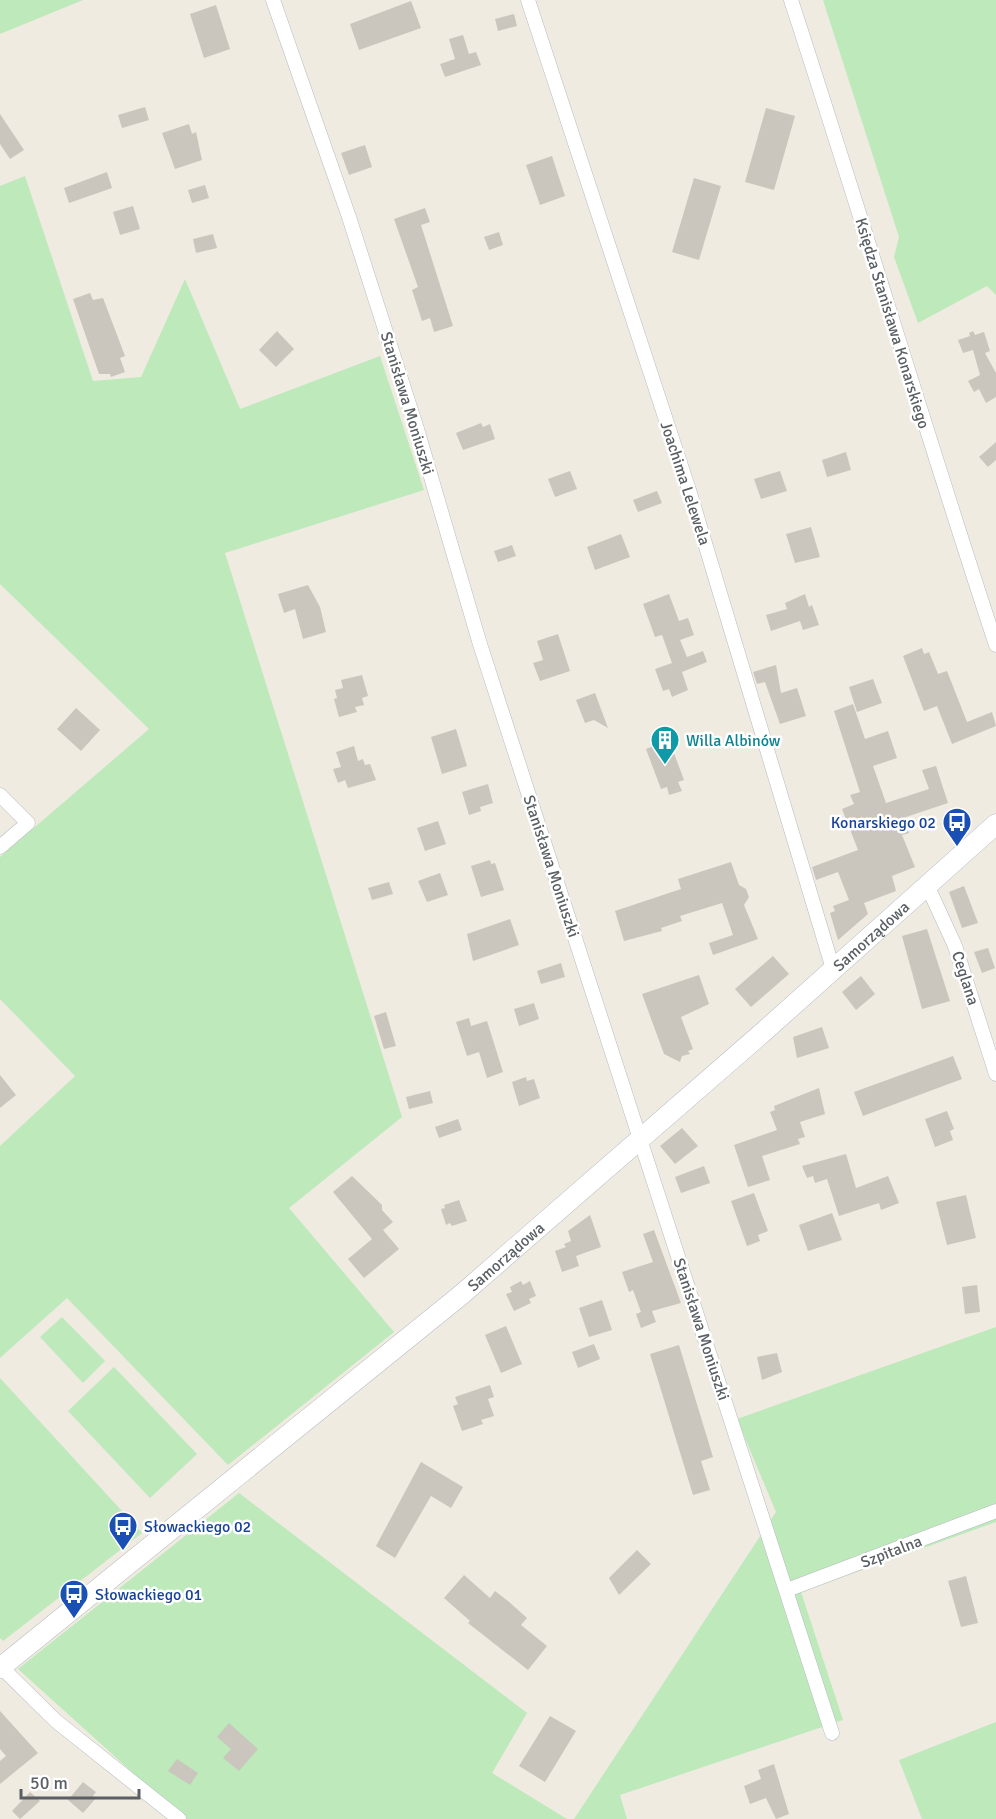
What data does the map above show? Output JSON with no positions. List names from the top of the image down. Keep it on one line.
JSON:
{"streets":{"street":["Księdza Stanisława Konarskiego","Stanisława Moniuszki","Joachima Lelewela","Samorządowa","Ceglana","Szpitalna"]},"crossings":[["Stanisława Moniuszki","Samorządowa"],["Stanisława Moniuszki","Szpitalna"],["Joachima Lelewela","Samorządowa"],["Samorządowa","Ceglana"]],"places":{"building":["Willa Albinów"],"bus stop":["Konarskiego 02","Słowackiego 02","Słowackiego 01"]},"scale_bar":"50 m"}
